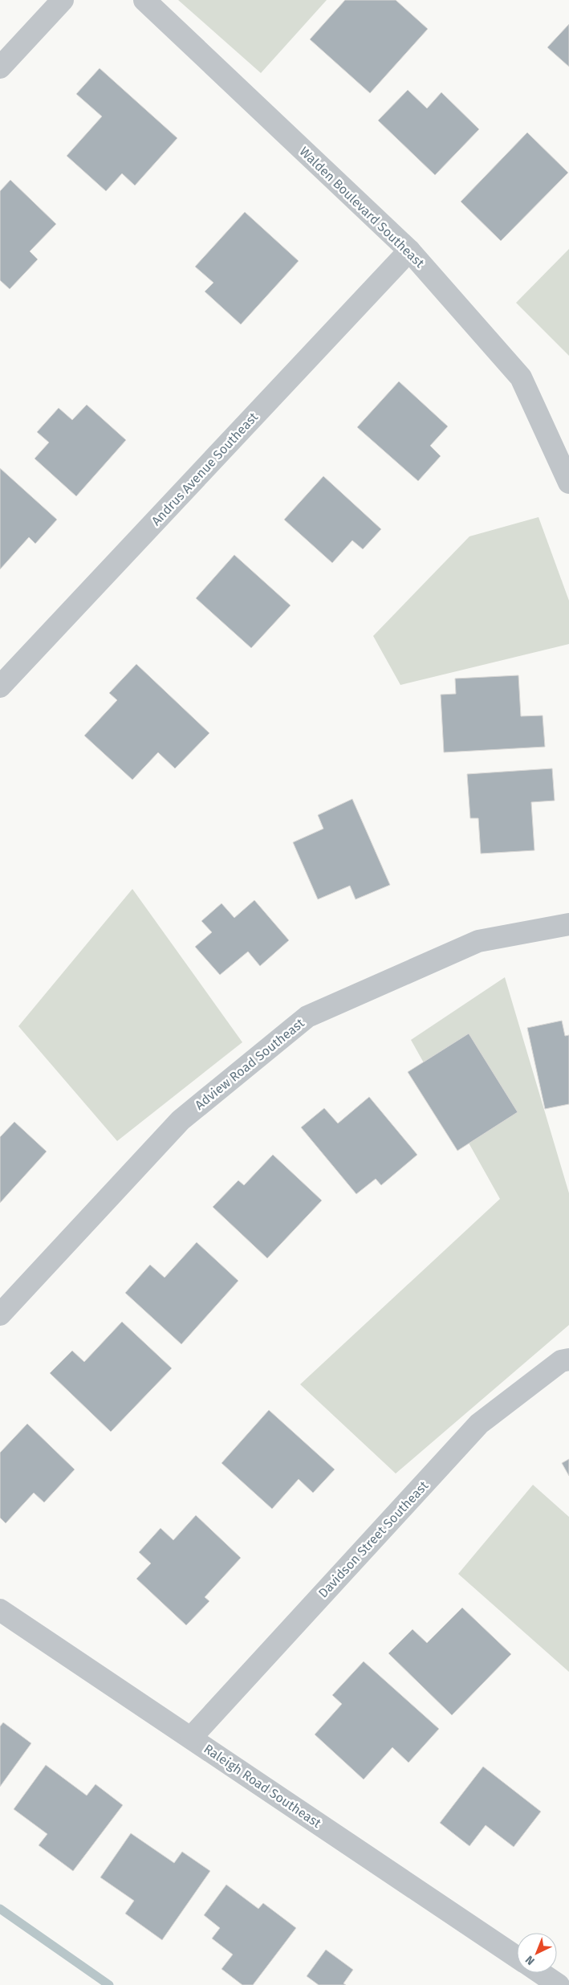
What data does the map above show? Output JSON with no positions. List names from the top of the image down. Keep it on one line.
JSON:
{"streets":{"street":["Walden Boulevard Southeast","Andrus Avenue Southeast","Adview Road Southeast","Davidson Street Southeast","Raleigh Road Southeast"]},"crossings":[["Walden Boulevard Southeast","Andrus Avenue Southeast"],["Davidson Street Southeast","Raleigh Road Southeast"]],"north":"bottom left"}
